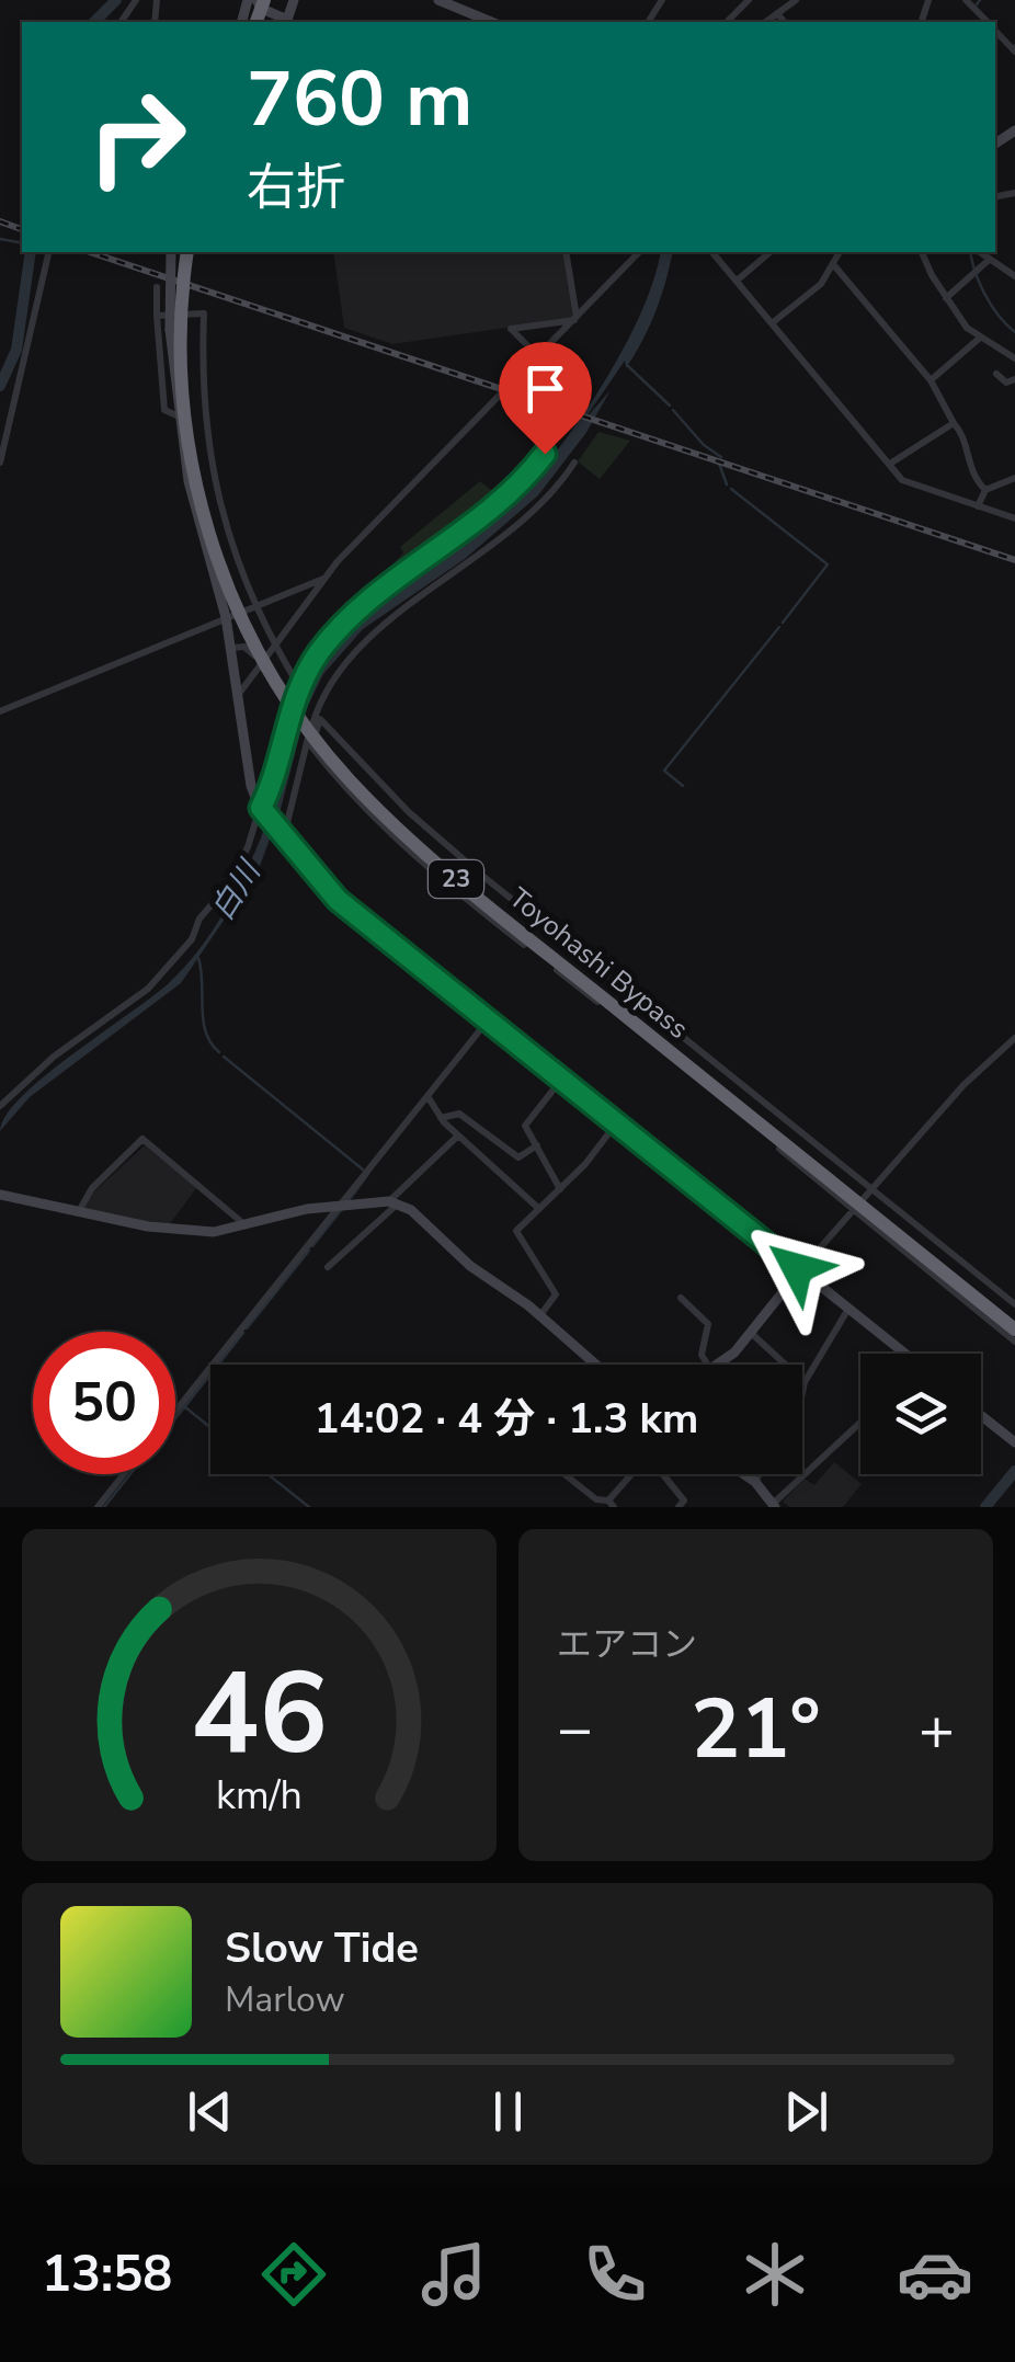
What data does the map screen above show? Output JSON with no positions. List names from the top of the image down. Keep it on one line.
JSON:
{"streets":{"highway":["23","Toyohashi Bypass"]},"water":["白川"],"page":{"turn":["760 m","右折"],"limit":"50","trip":"14:02 · 4 分 · 1.3 km","tile":"エアコン","heat":["−","21°","+"],"song":["Slow Tide","Marlow"],"tabs":"13:58","gauge":["46","km/h"]}}
